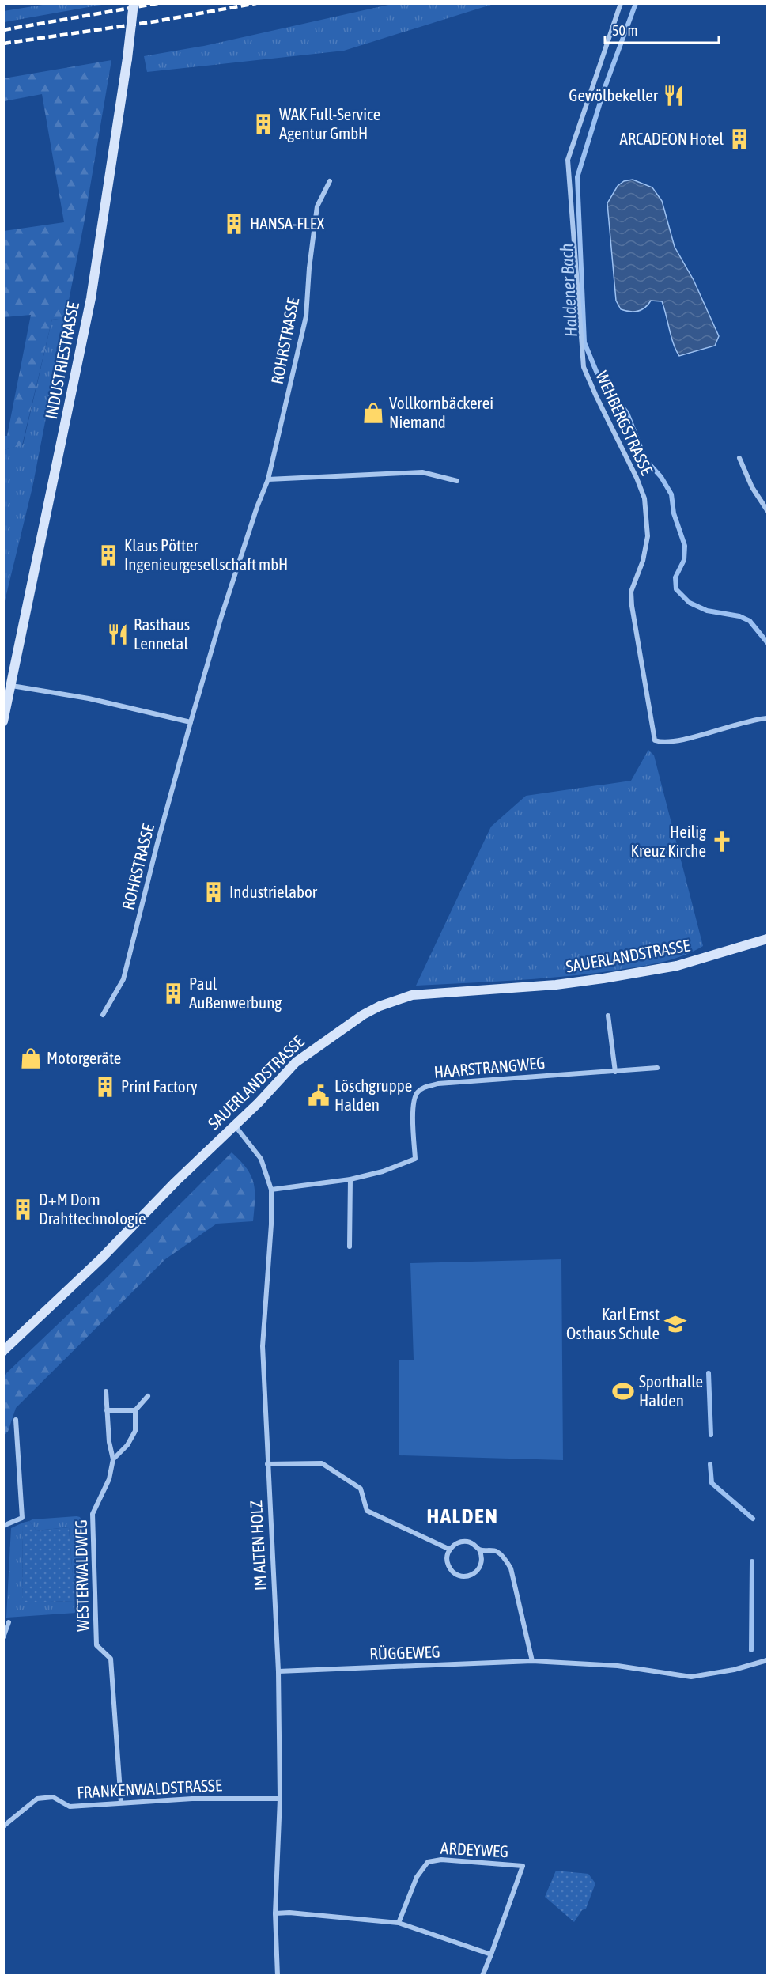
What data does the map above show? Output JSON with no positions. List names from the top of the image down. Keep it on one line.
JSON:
{"streets":{"main road":["INDUSTRIESTRASSE","SAUERLANDSTRASSE"],"street":["ROHRSTRASSE","WEHBERGSTRASSE","HAARSTRANGWEG","IM ALTEN HOLZ","WESTERWALDWEG","RÜGGEWEG","FRANKENWALDSTRASSE","ARDEYWEG"]},"crossings":[["SAUERLANDSTRASSE","IM ALTEN HOLZ"],["HAARSTRANGWEG","IM ALTEN HOLZ"],["IM ALTEN HOLZ","RÜGGEWEG"],["IM ALTEN HOLZ","FRANKENWALDSTRASSE"],["WESTERWALDWEG","FRANKENWALDSTRASSE"]],"districts":["HALDEN"],"water":["Haldener Bach"],"places":{"restaurant":["Gewölbekeller","Rasthaus Lennetal"],"building":["WAK Full-Service Agentur GmbH","ARCADEON Hotel","HANSA-FLEX","Klaus Pötter Ingenieurgesellschaft mbH","Industrielabor","Paul Außenwerbung","Print Factory","D+M Dorn Drahttechnologie"],"shop":["Vollkornbäckerei Niemand","Motorgeräte"],"church":["Heilig Kreuz Kirche"],"public building":["Löschgruppe Halden"],"school or university":["Karl Ernst Osthaus Schule"],"sports":["Sporthalle Halden"]},"scale_bar":"50 m"}
